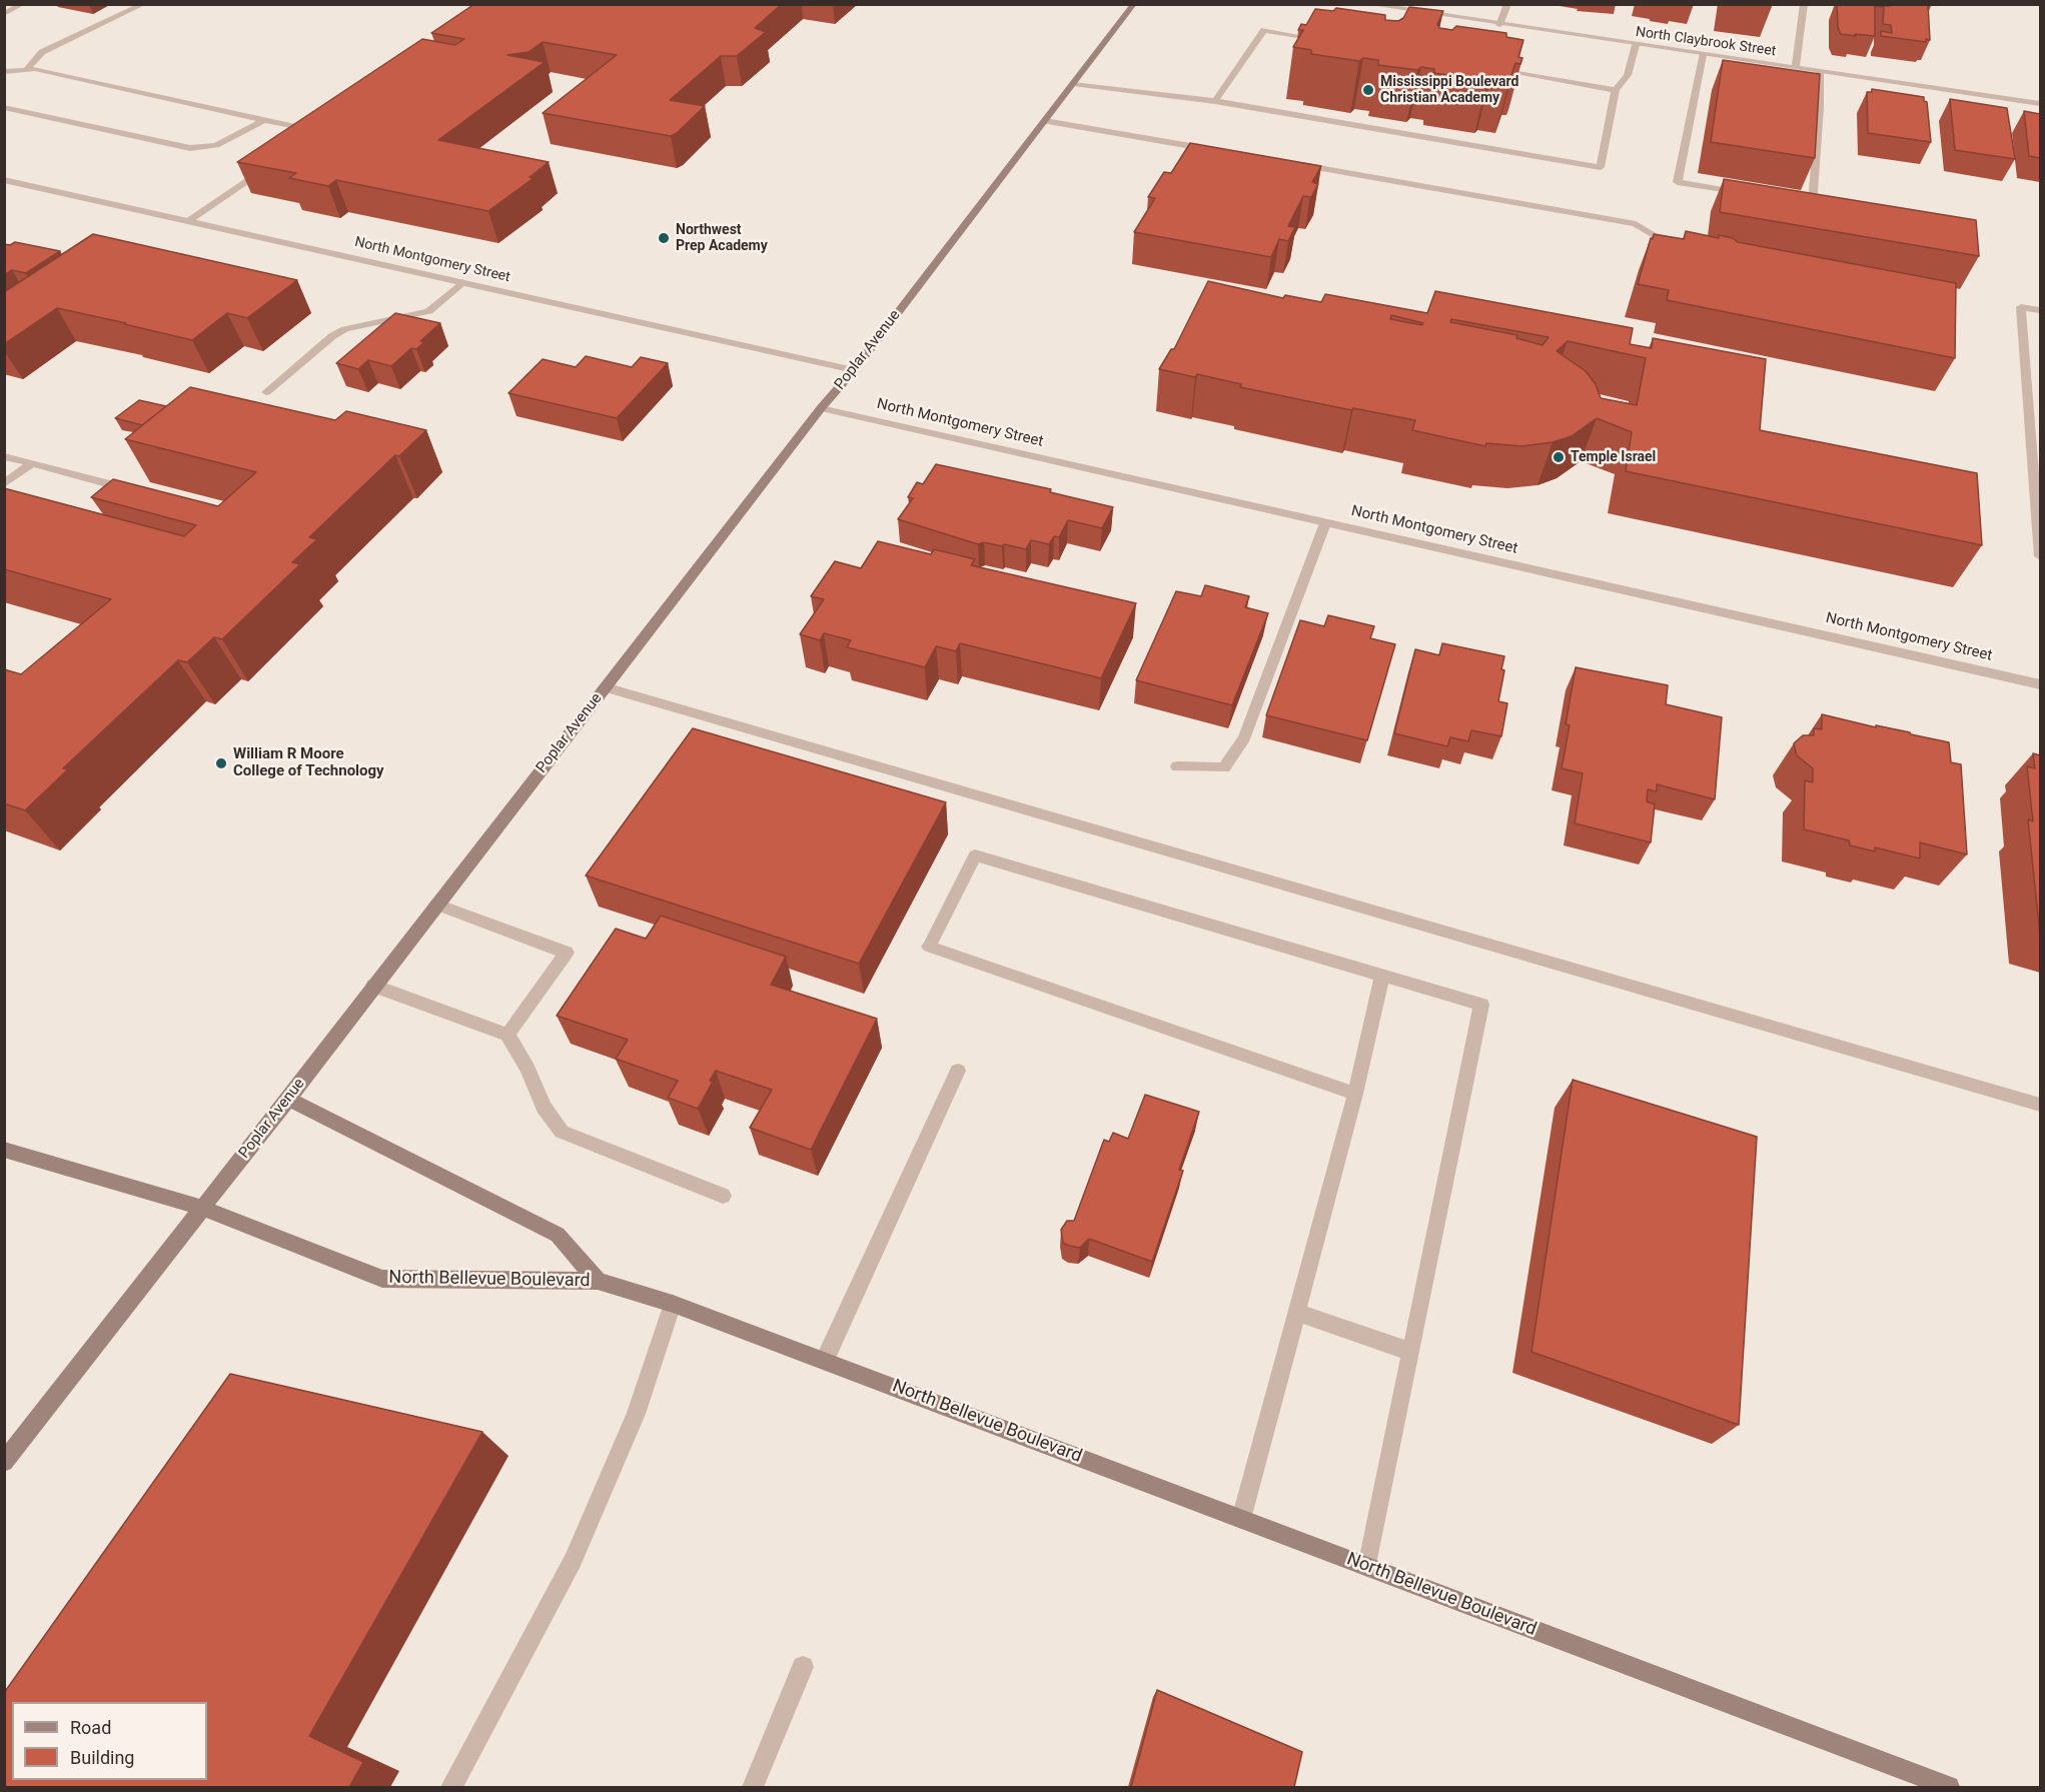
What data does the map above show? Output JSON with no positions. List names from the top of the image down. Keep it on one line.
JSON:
{"streets":{"main road":["Poplar Avenue","North Bellevue Boulevard"],"street":["North Claybrook Street","North Montgomery Street"]},"crossings":[["North Montgomery Street","Poplar Avenue"],["Poplar Avenue","North Bellevue Boulevard"]],"places":["Mississippi Boulevard Christian Academy","Northwest Prep Academy","Temple Israel","William R Moore College of Technology"],"legend":["Road","Building"]}
